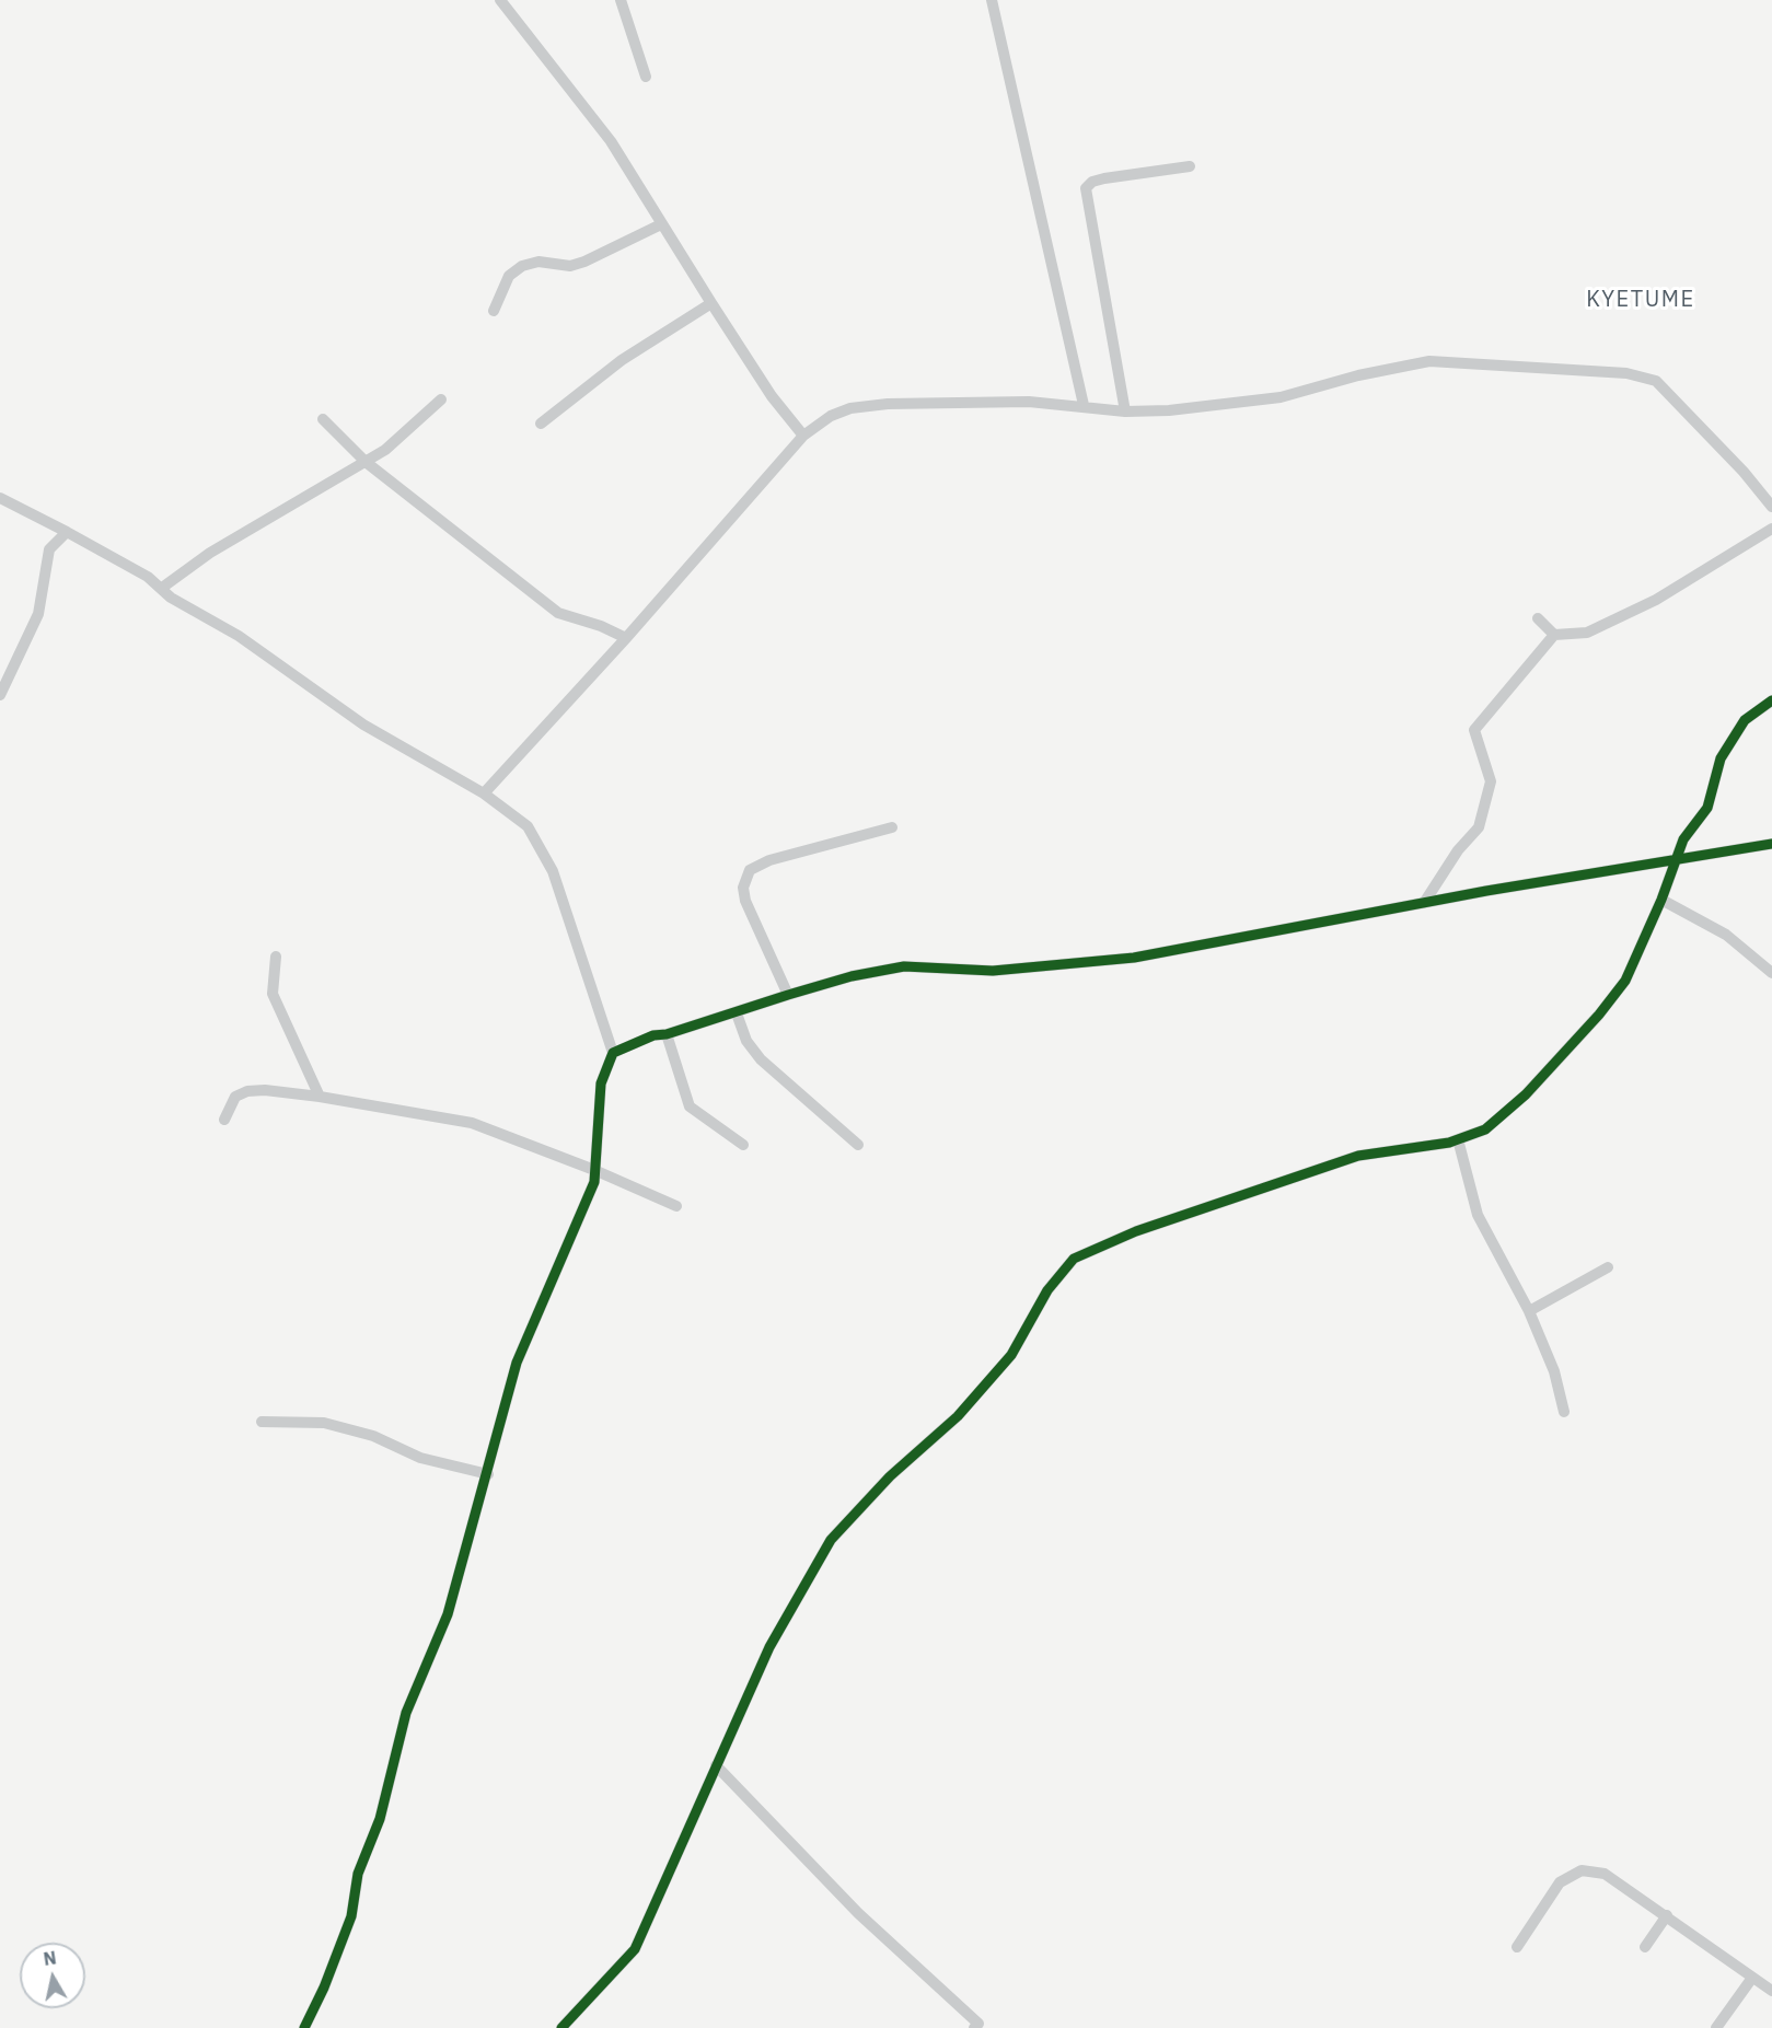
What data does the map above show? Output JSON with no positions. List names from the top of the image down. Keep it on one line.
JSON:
{"districts":["KYETUME"],"north":"top"}
